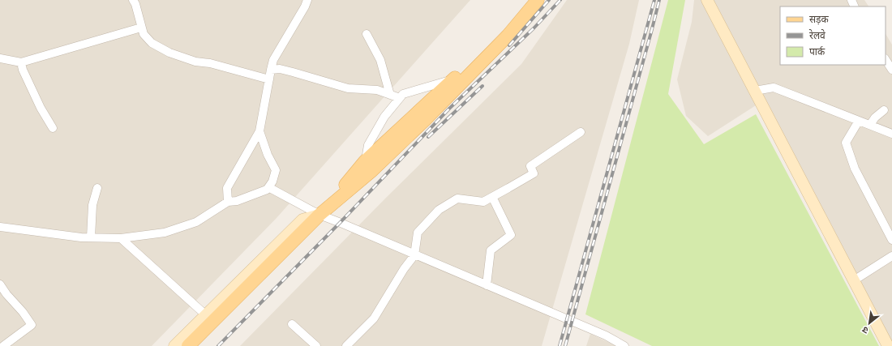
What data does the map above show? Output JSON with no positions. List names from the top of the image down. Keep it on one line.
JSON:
{"legend":["सड़क","रेलवे","पार्क"],"north":"bottom left"}
